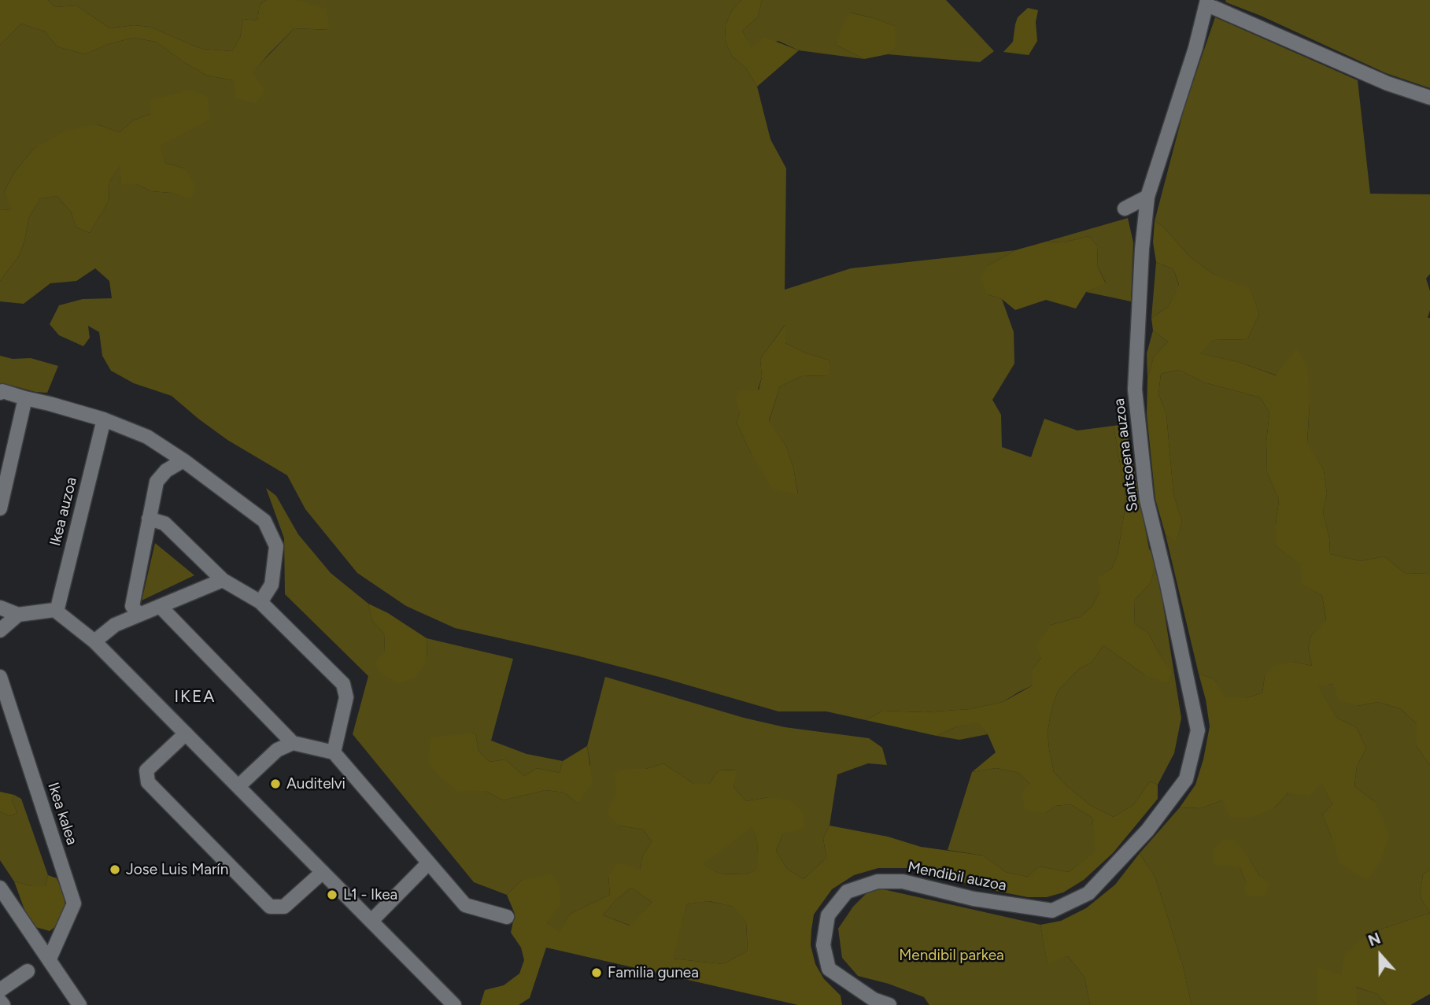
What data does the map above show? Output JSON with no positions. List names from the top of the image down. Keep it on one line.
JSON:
{"streets":{"street":["Santsoena auzoa","Ikea auzoa","Ikea kalea","Mendibil auzoa"]},"crossings":[["Santsoena auzoa","Mendibil auzoa"]],"districts":["IKEA"],"parks":["Mendibil parkea"],"places":["Auditelvi","Jose Luis Marín","L1 - Ikea","Familia gunea"],"north":"top"}
